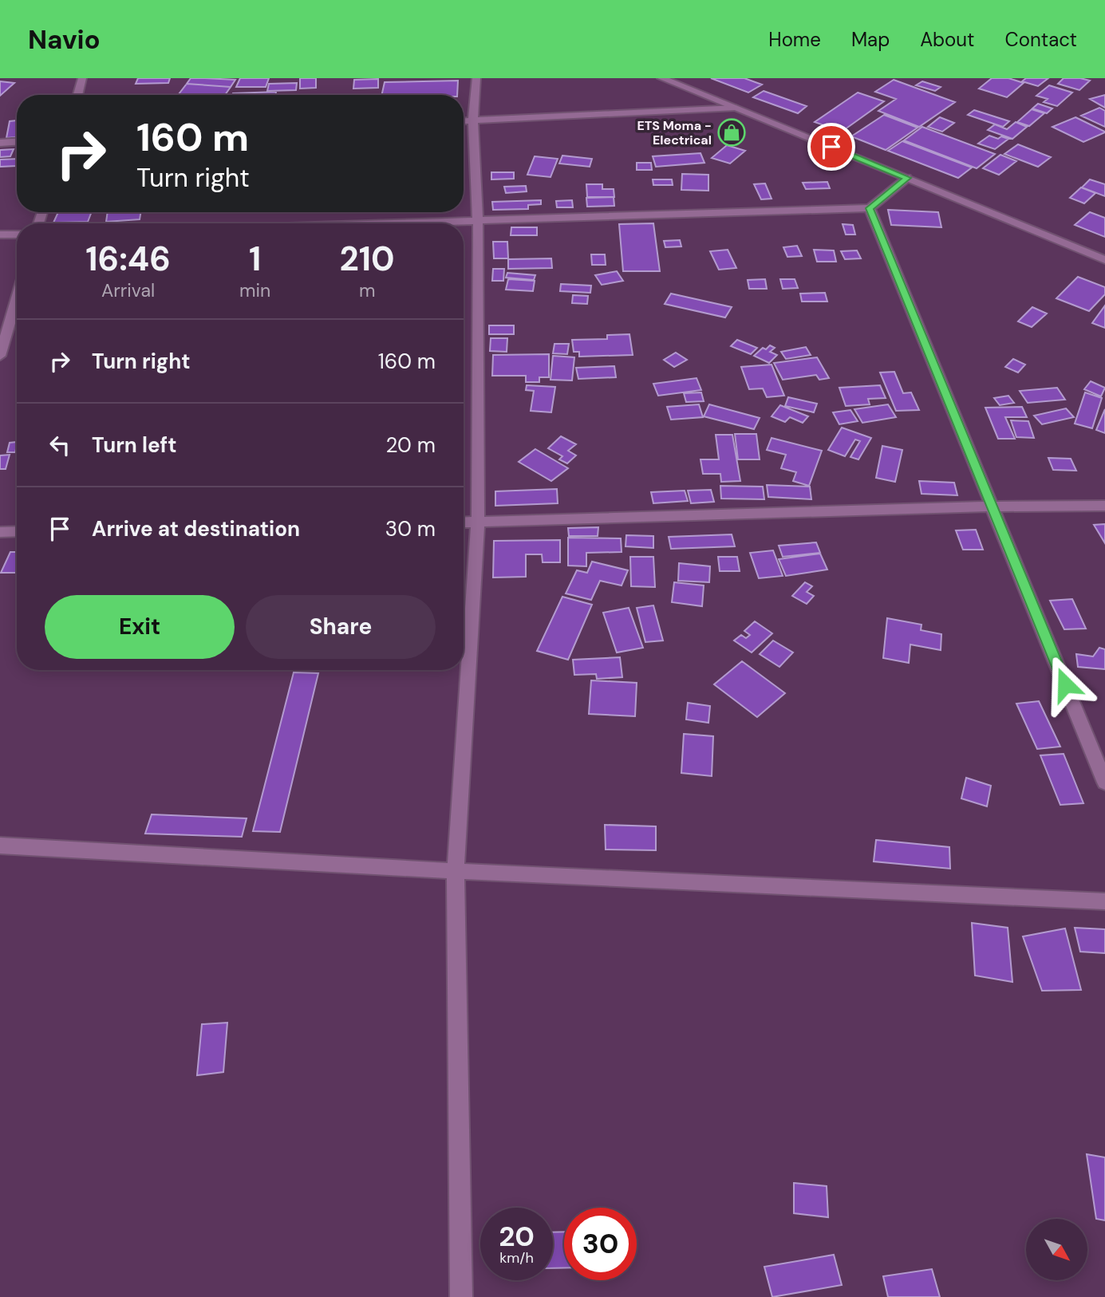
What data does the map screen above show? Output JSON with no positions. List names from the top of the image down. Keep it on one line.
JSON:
{"places":{"shop":["ETS Moma - Electrical"]},"north":"bottom right","page":{"header":"Navio","nav":["Home","Map","About","Contact"],"turn":["160 m","Turn right"],"eta":["16:46","Arrival","1","min","210","m"],"list":[{"name":"Turn right","value":"160 m"},{"name":"Turn left","value":"20 m"},{"name":"Arrive at destination","value":"30 m"}],"buttons":["Exit","Share"],"speed":"20 km/h","limit":"30"}}
